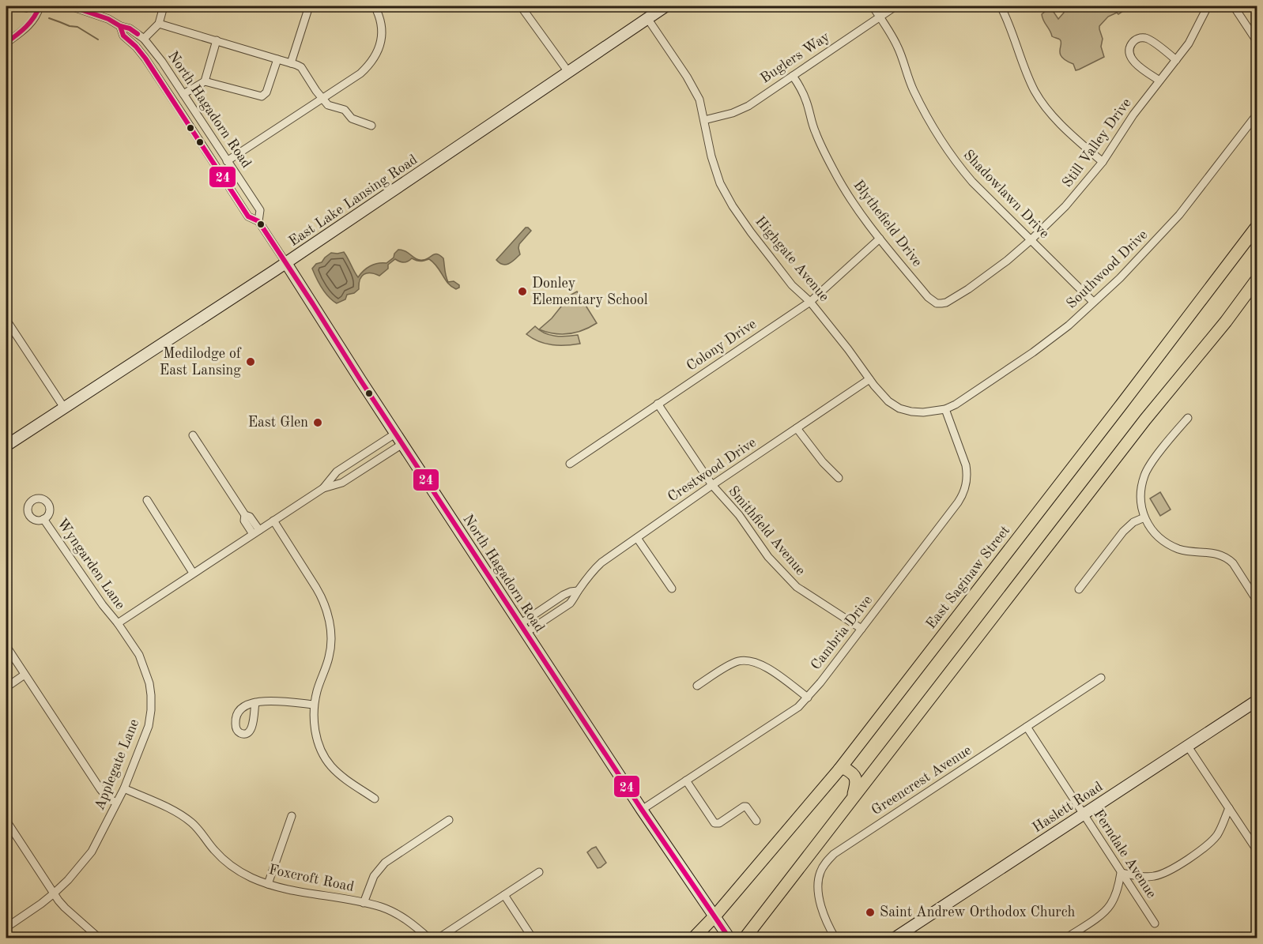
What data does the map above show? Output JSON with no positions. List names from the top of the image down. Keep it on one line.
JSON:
{"streets":{"main road":["North Hagadorn Road","East Lake Lansing Road","East Saginaw Street","Haslett Road"],"street":["Buglers Way","Still Valley Drive","Shadowlawn Drive","Blythefield Drive","Highgate Avenue","Southwood Drive","Colony Drive","Crestwood Drive","Smithfield Avenue","Wyngarden Lane","Cambria Drive","Applegate Lane","Greencrest Avenue","Ferndale Avenue","Foxcroft Road"]},"crossings":[["Buglers Way","Shadowlawn Drive"],["Buglers Way","Blythefield Drive"],["Buglers Way","Highgate Avenue"],["North Hagadorn Road","East Lake Lansing Road"],["North Hagadorn Road","Crestwood Drive"],["North Hagadorn Road","East Saginaw Street"],["North Hagadorn Road","Cambria Drive"],["Still Valley Drive","Shadowlawn Drive"],["Still Valley Drive","Blythefield Drive"],["Shadowlawn Drive","Southwood Drive"],["East Lake Lansing Road","Highgate Avenue"],["Blythefield Drive","Colony Drive"],["Highgate Avenue","Southwood Drive"],["Highgate Avenue","Colony Drive"],["Highgate Avenue","Crestwood Drive"],["Highgate Avenue","Cambria Drive"],["Southwood Drive","Cambria Drive"],["Colony Drive","Smithfield Avenue"],["Crestwood Drive","Smithfield Avenue"],["Smithfield Avenue","Cambria Drive"],["Wyngarden Lane","Applegate Lane"],["Applegate Lane","Foxcroft Road"],["Greencrest Avenue","Ferndale Avenue"],["Haslett Road","Ferndale Avenue"]],"places":["Donley Elementary School","Medilodge of East Lansing","East Glen","Saint Andrew Orthodox Church"],"lines":["transit line 24"]}
